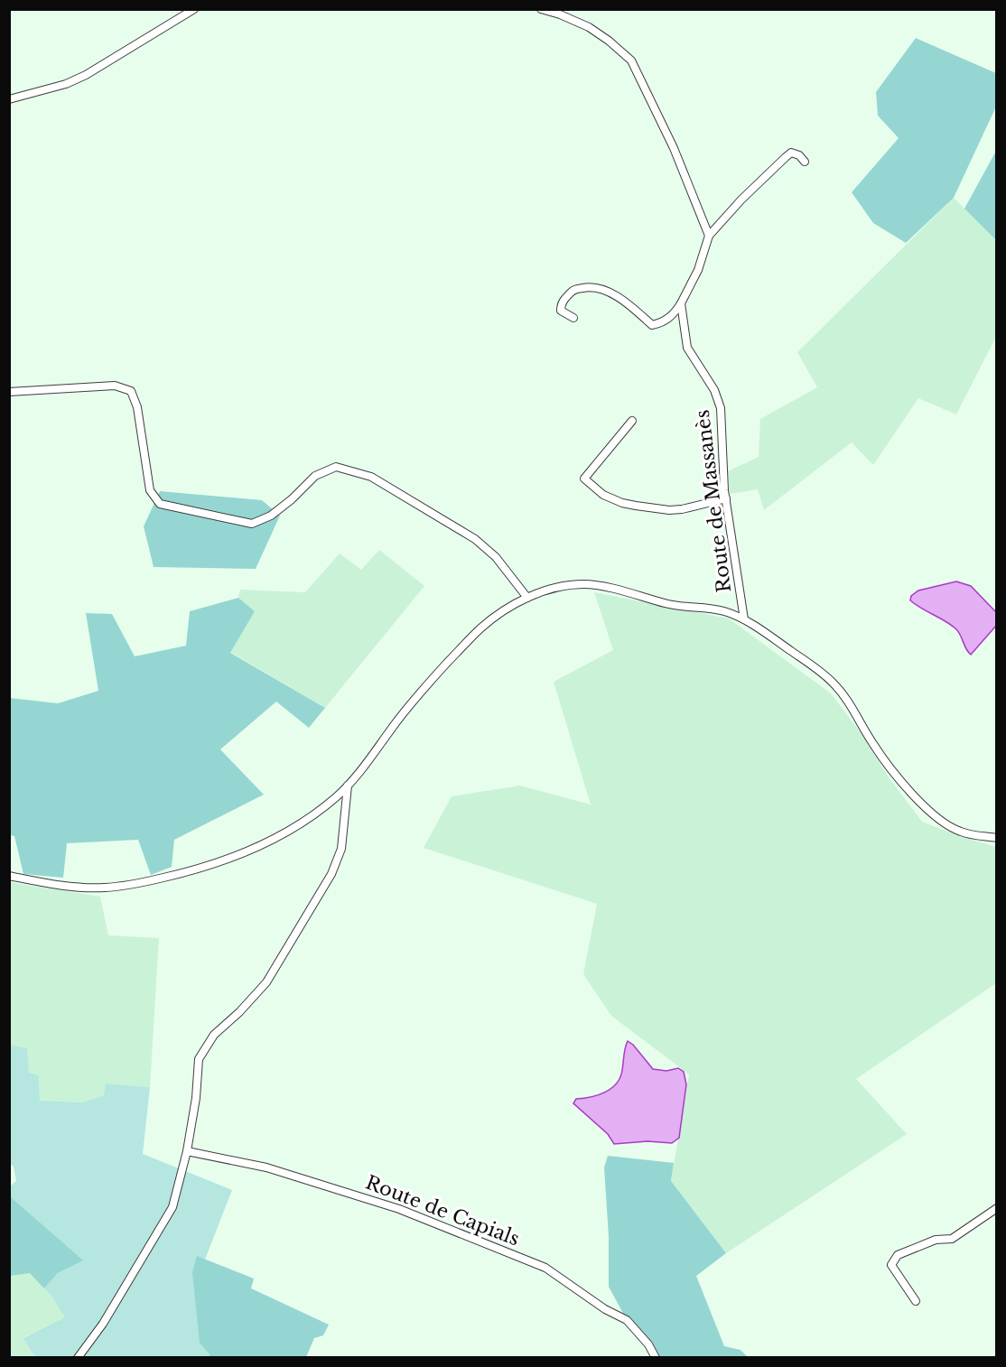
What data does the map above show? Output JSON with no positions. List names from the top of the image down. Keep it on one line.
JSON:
{"streets":{"street":["Route de Massanès","Route de Capials"]}}
